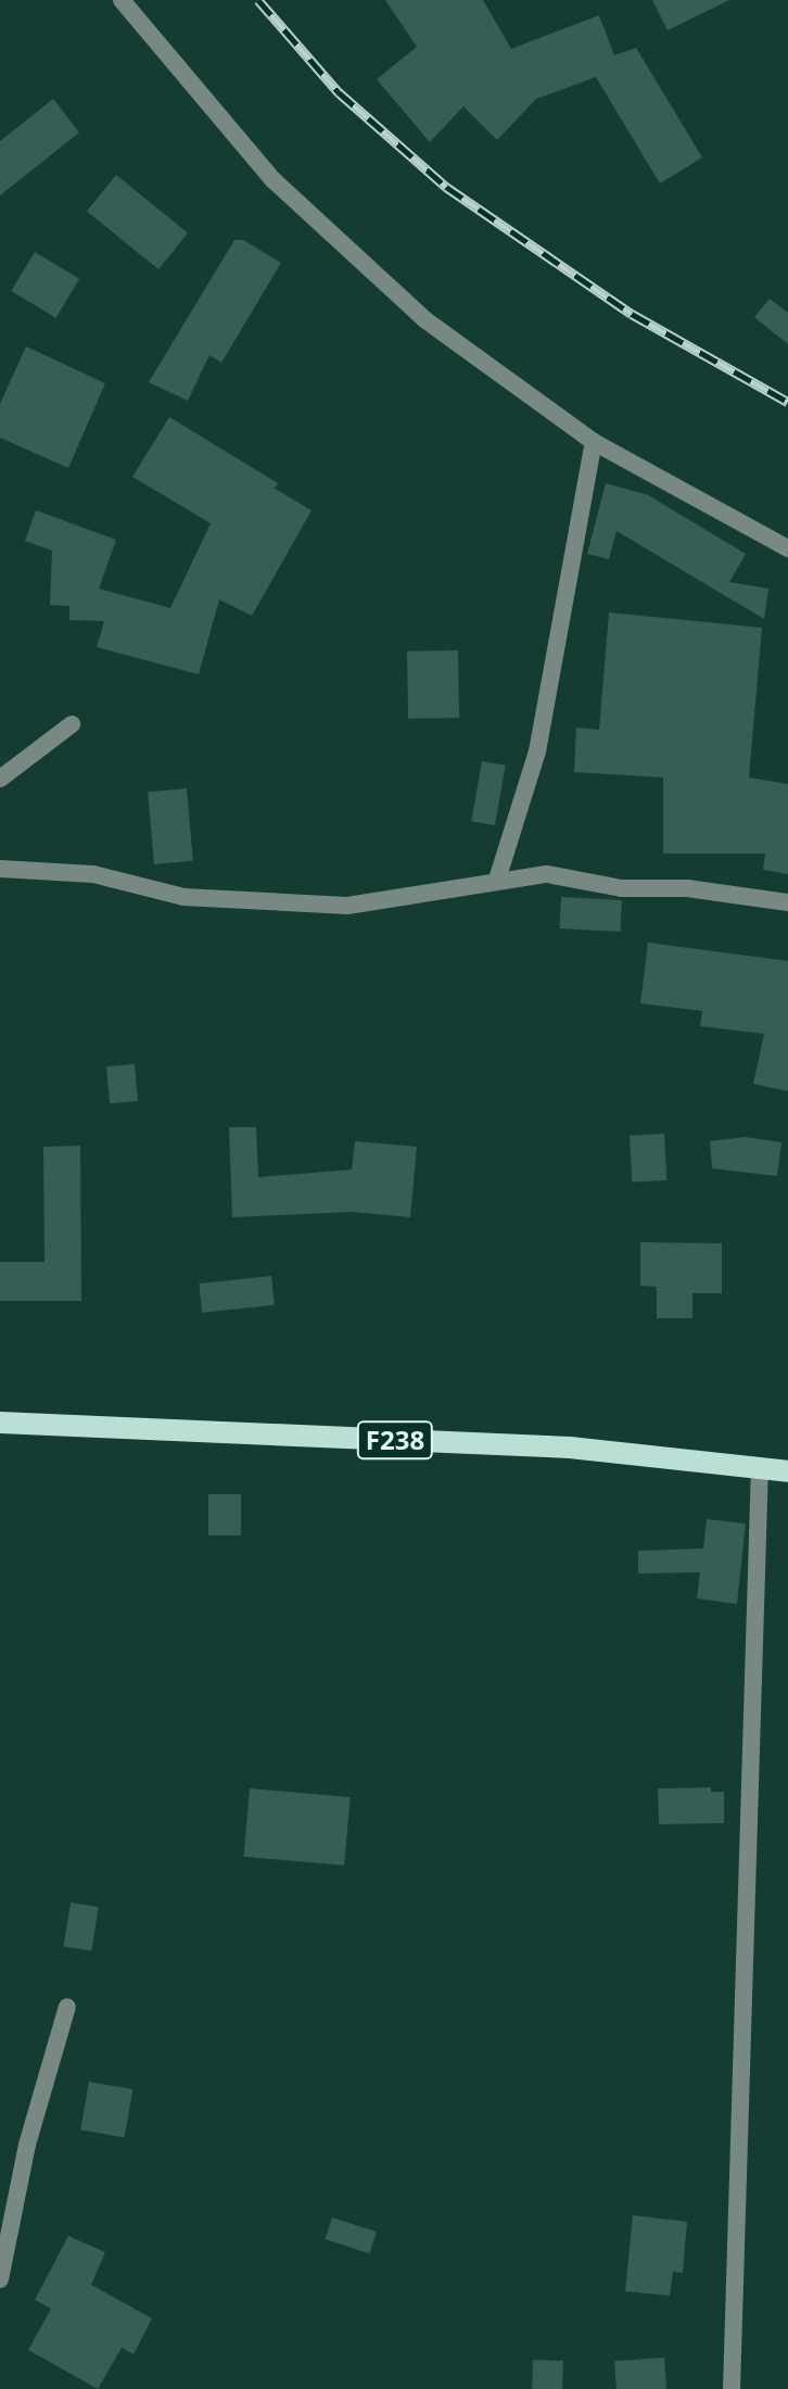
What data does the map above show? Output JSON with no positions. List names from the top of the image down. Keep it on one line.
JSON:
{"streets":{"main road":["F238"]}}
